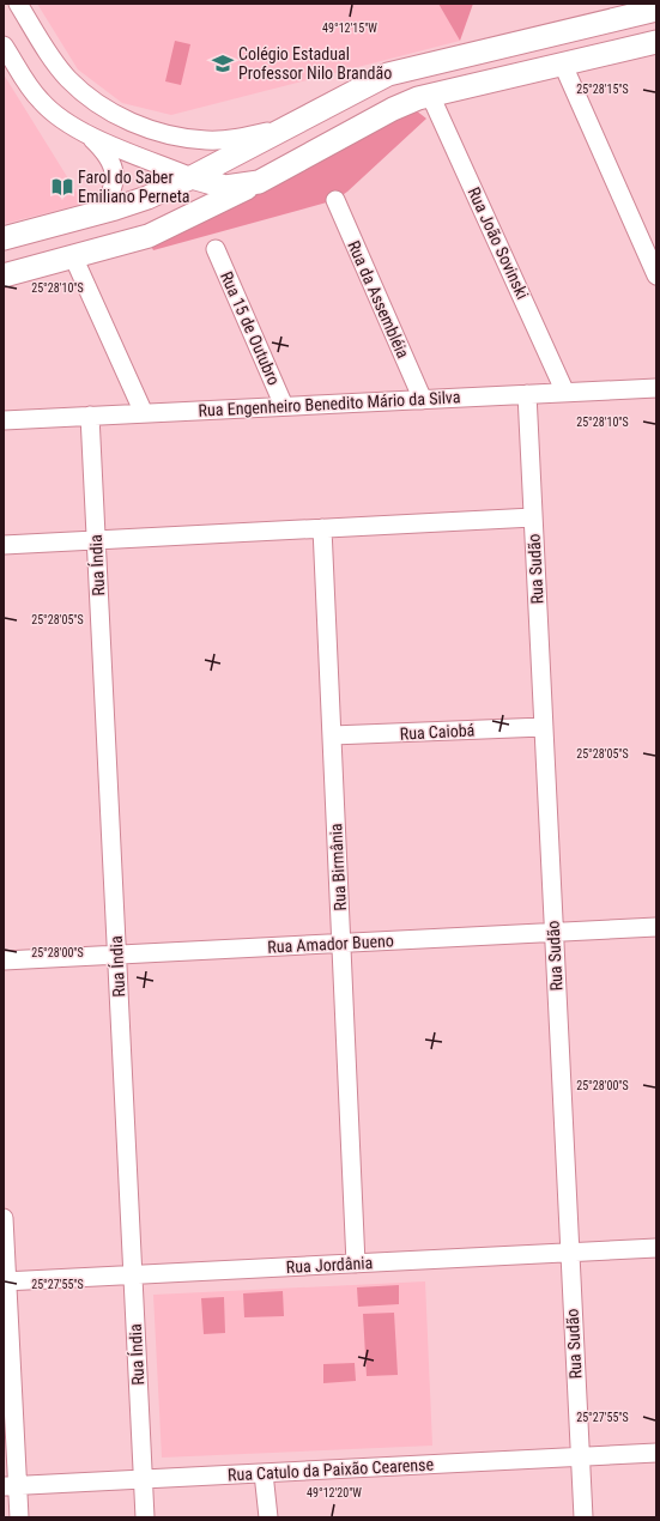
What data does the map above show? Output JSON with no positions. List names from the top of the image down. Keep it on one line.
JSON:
{"streets":{"street":["Rua João Sovinski","Rua da Assembléia","Rua 15 de Outubro","Rua Engenheiro Benedito Mário da Silva","Rua Índia","Rua Sudão","Rua Caiobá","Rua Birmânia","Rua Amador Bueno","Rua Jordânia","Rua Catulo da Paixão Cearense"]},"crossings":[["Rua João Sovinski","Rua Engenheiro Benedito Mário da Silva"],["Rua da Assembléia","Rua Engenheiro Benedito Mário da Silva"],["Rua 15 de Outubro","Rua Engenheiro Benedito Mário da Silva"],["Rua Engenheiro Benedito Mário da Silva","Rua Índia"],["Rua Engenheiro Benedito Mário da Silva","Rua Sudão"],["Rua Índia","Rua Amador Bueno"],["Rua Índia","Rua Jordânia"],["Rua Índia","Rua Catulo da Paixão Cearense"],["Rua Sudão","Rua Caiobá"],["Rua Sudão","Rua Amador Bueno"],["Rua Sudão","Rua Jordânia"],["Rua Sudão","Rua Catulo da Paixão Cearense"],["Rua Caiobá","Rua Birmânia"],["Rua Birmânia","Rua Amador Bueno"],["Rua Birmânia","Rua Jordânia"]],"places":{"school or university":["Colégio Estadual Professor Nilo Brandão"],"library":["Farol do Saber Emiliano Perneta"]},"coordinates":["49°12'15\"W","25°28'15\"S","25°28'10\"S","25°28'05\"S","25°28'00\"S","25°27'55\"S","49°12'20\"W"]}
